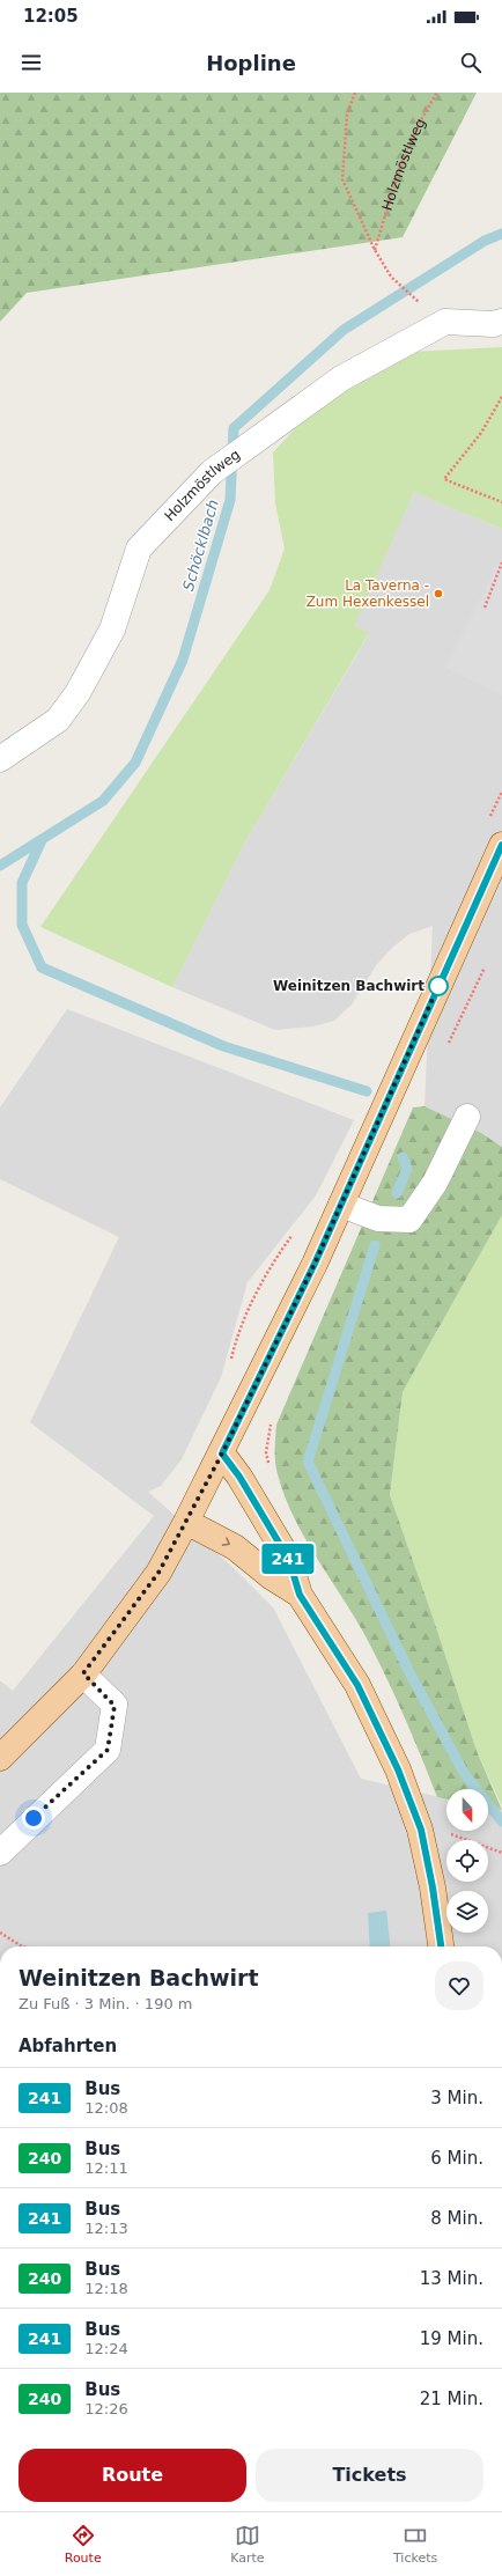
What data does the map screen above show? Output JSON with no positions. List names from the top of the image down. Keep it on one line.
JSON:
{"streets":{"street":["Holzmöstlweg"]},"water":["Schöcklbach"],"places":["La Taverna - Zum Hexenkessel","Weinitzen Bachwirt"],"lines":["bus line 241"],"north":"bottom","page":{"status":"12:05","header":"Hopline","on_map":"241","heading":[["Weinitzen Bachwirt","Zu Fuß · 3 Min. · 190 m"],"Abfahrten"],"list":[{"mark":"241","name":"Bus","note":"12:08","value":"3 Min."},{"mark":"240","name":"Bus","note":"12:11","value":"6 Min."},{"mark":"241","name":"Bus","note":"12:13","value":"8 Min."},{"mark":"240","name":"Bus","note":"12:18","value":"13 Min."},{"mark":"241","name":"Bus","note":"12:24","value":"19 Min."},{"mark":"240","name":"Bus","note":"12:26","value":"21 Min."}],"buttons":["Route","Tickets"],"tabs":["Route","Karte","Tickets"]}}
